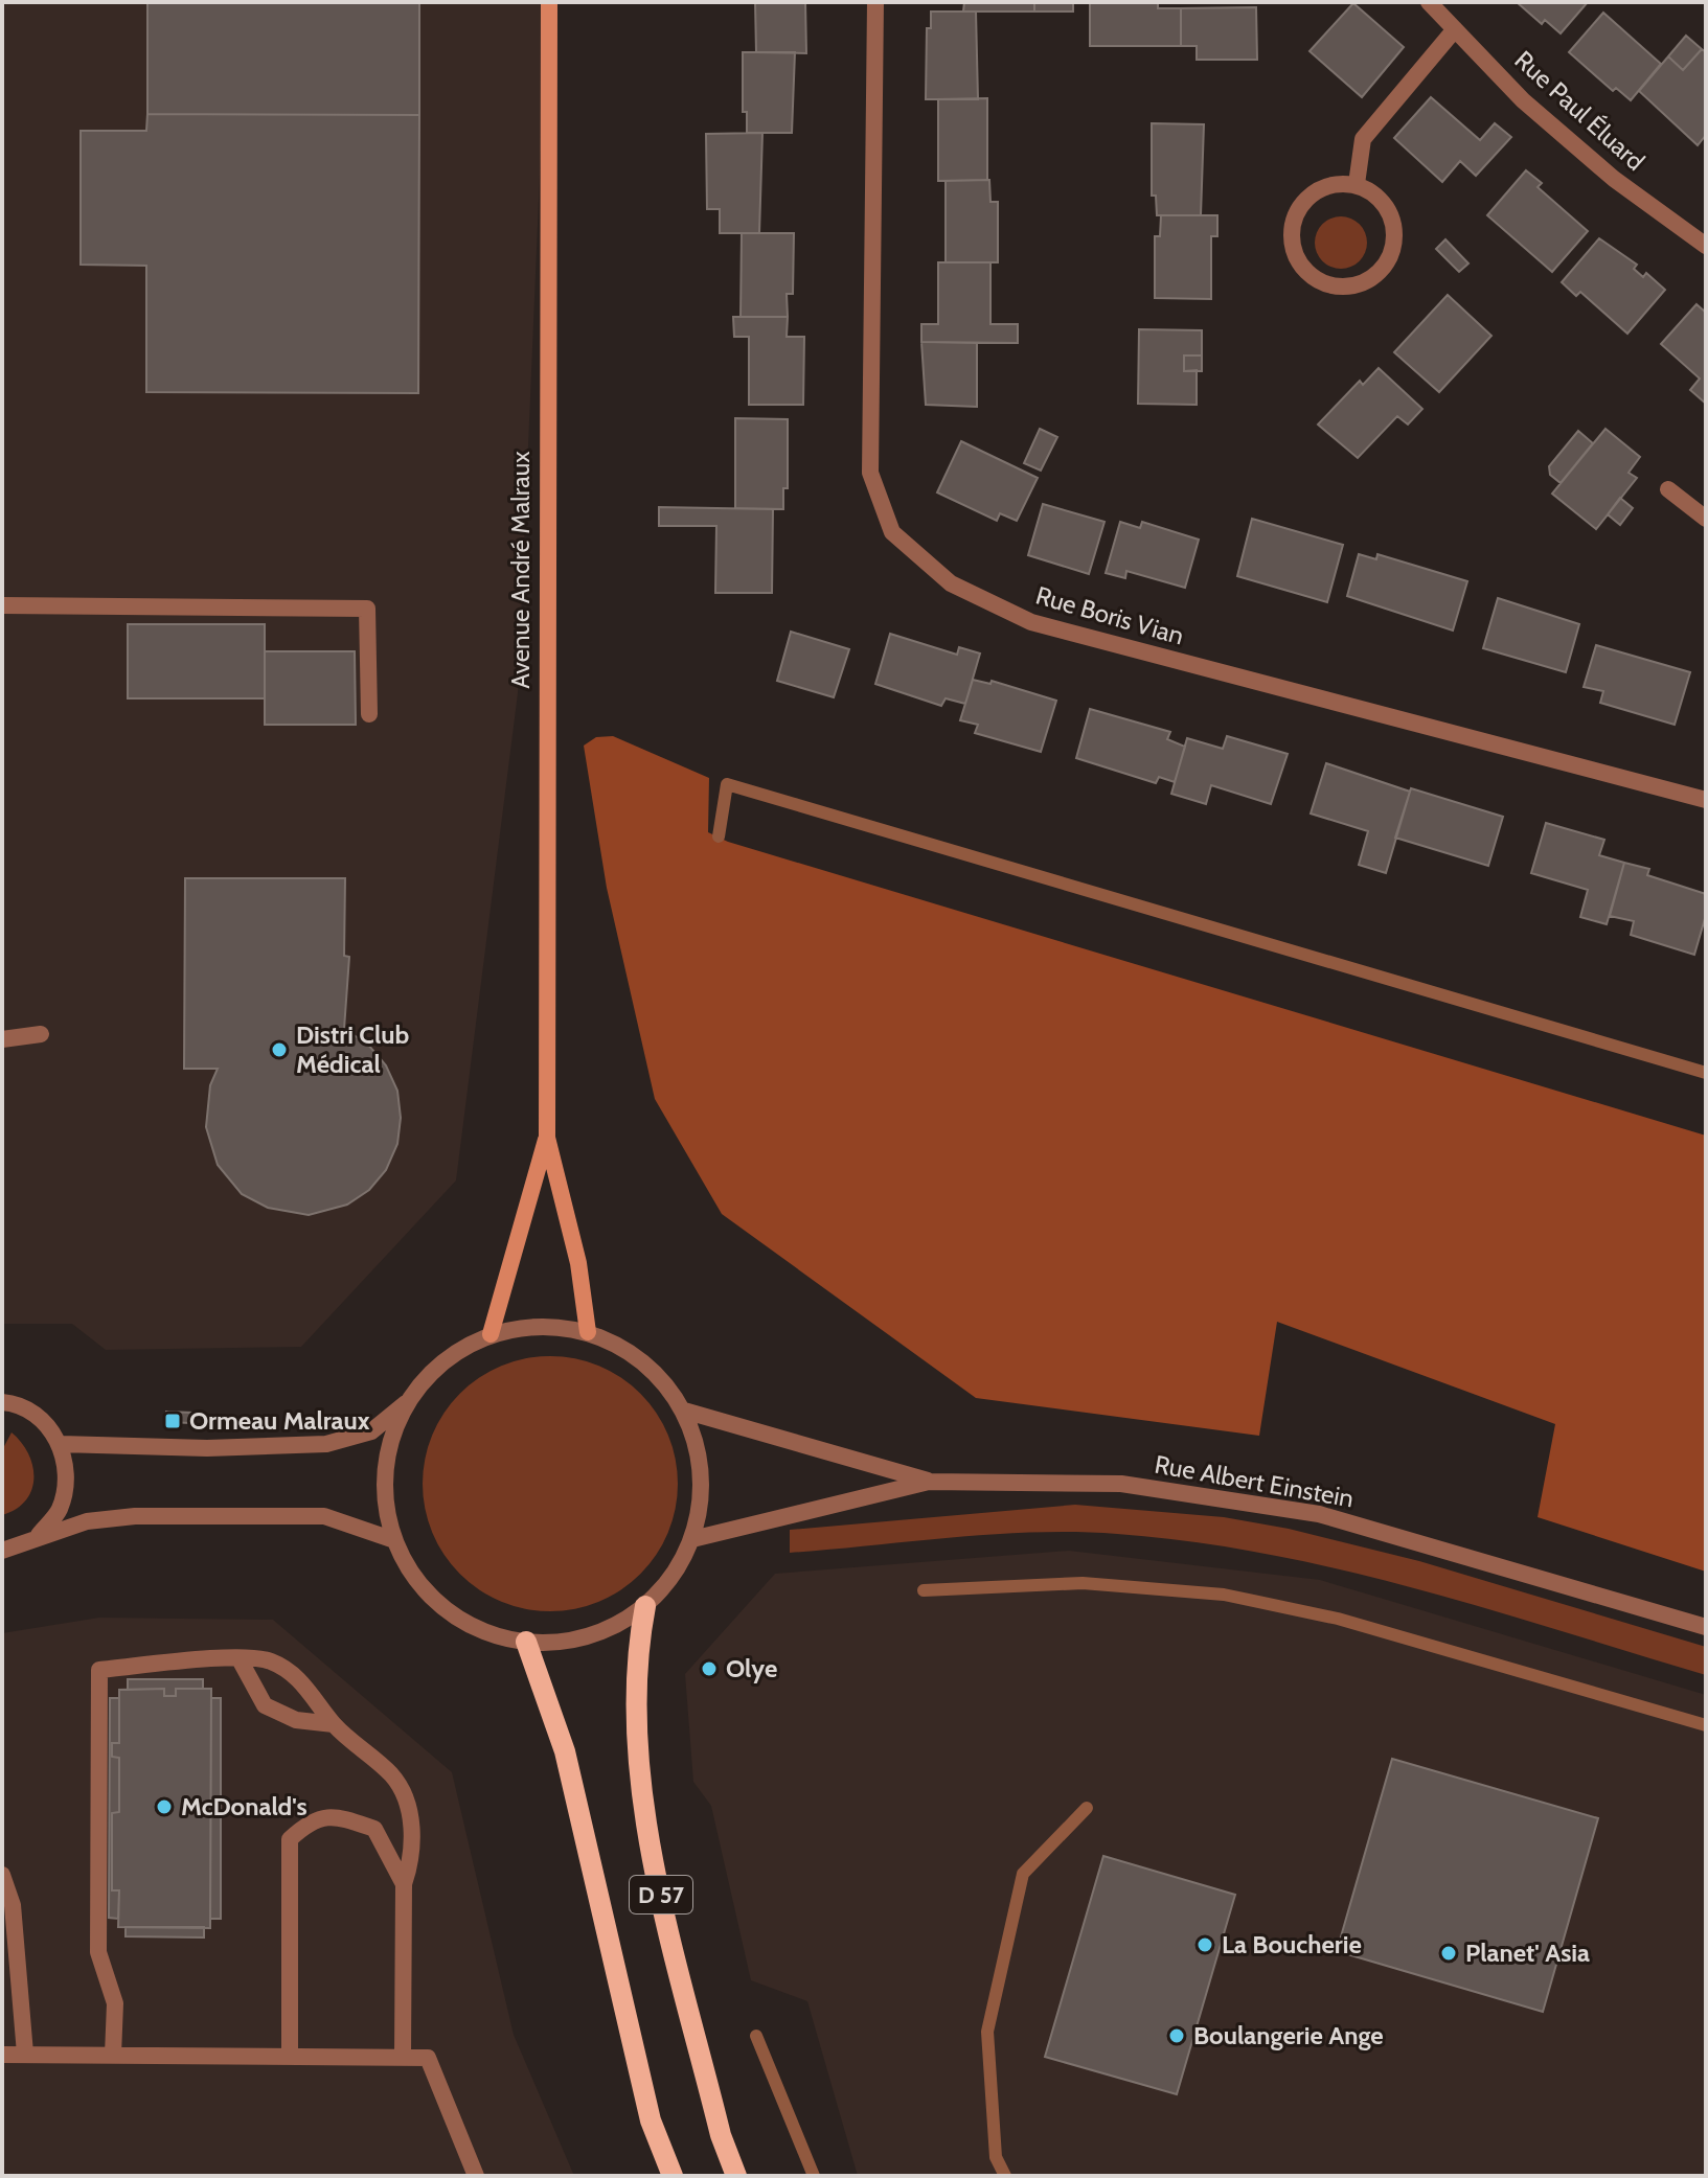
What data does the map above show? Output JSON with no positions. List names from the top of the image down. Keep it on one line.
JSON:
{"streets":{"main road":["D 57"],"street":["Rue Paul Éluard","Avenue André Malraux","Rue Boris Vian","Rue Albert Einstein"]},"places":{"other":["Distri Club Médical","Olye","McDonald's","La Boucherie","Planet' Asia","Boulangerie Ange"],"transit":["Ormeau Malraux"]}}
